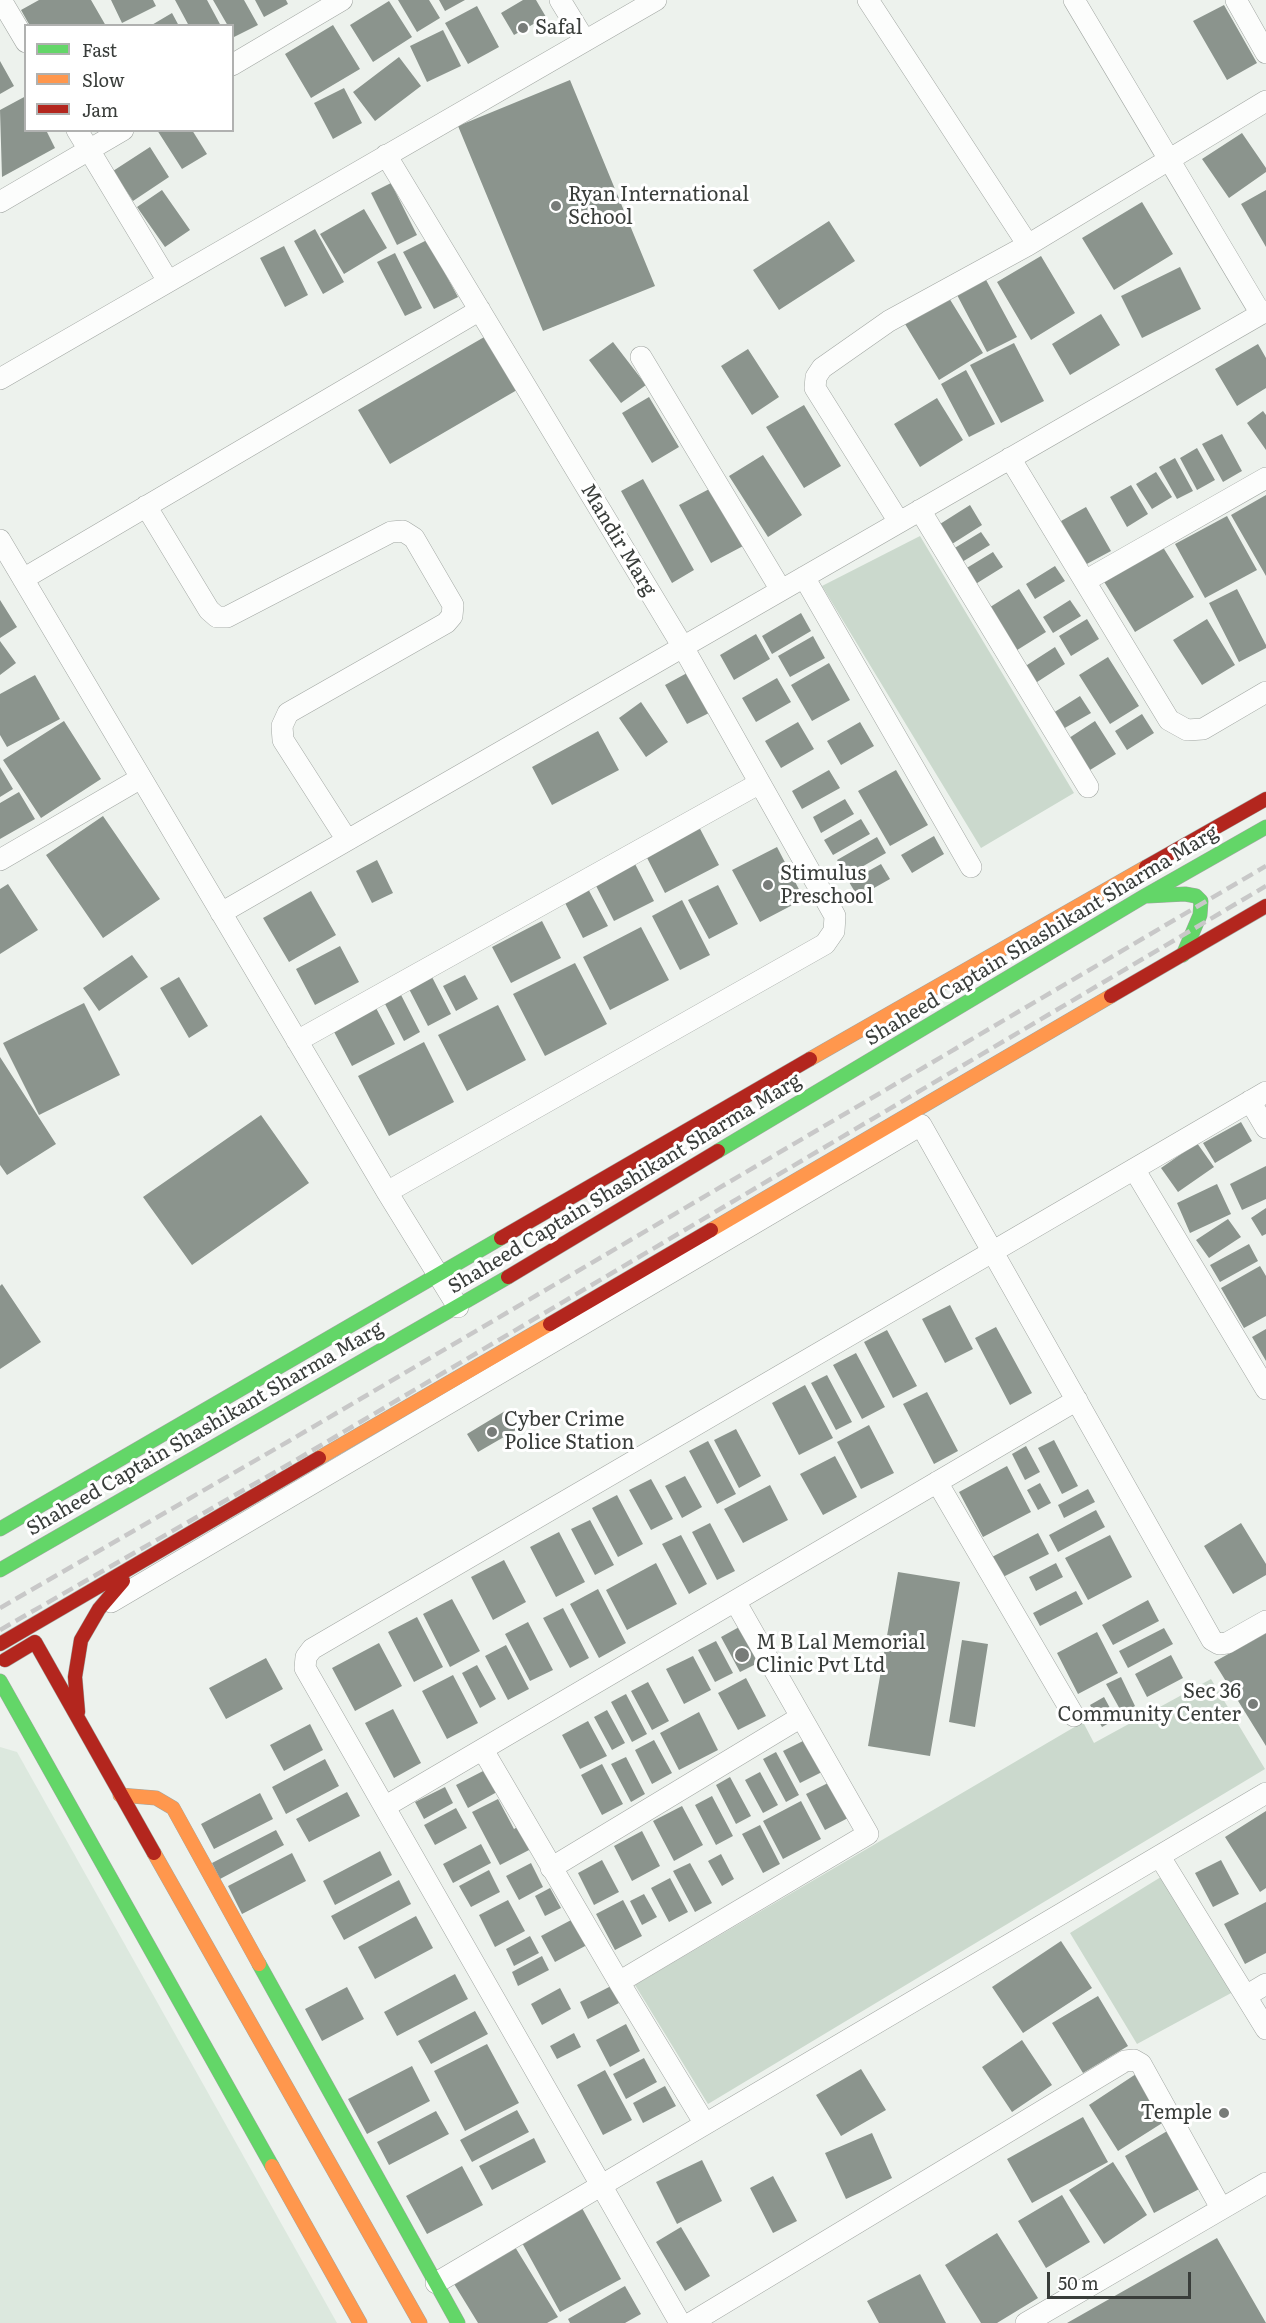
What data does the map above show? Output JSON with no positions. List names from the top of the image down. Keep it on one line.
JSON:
{"streets":{"main road":["Shaheed Captain Shashikant Sharma Marg"],"street":["Mandir Marg"]},"places":["Safal","Ryan International School","Stimulus Preschool","Cyber Crime Police Station","M B Lal Memorial Clinic Pvt Ltd","Sec 36 Community Center","Temple"],"legend":["Fast","Slow","Jam"],"scale_bar":"50 m"}
